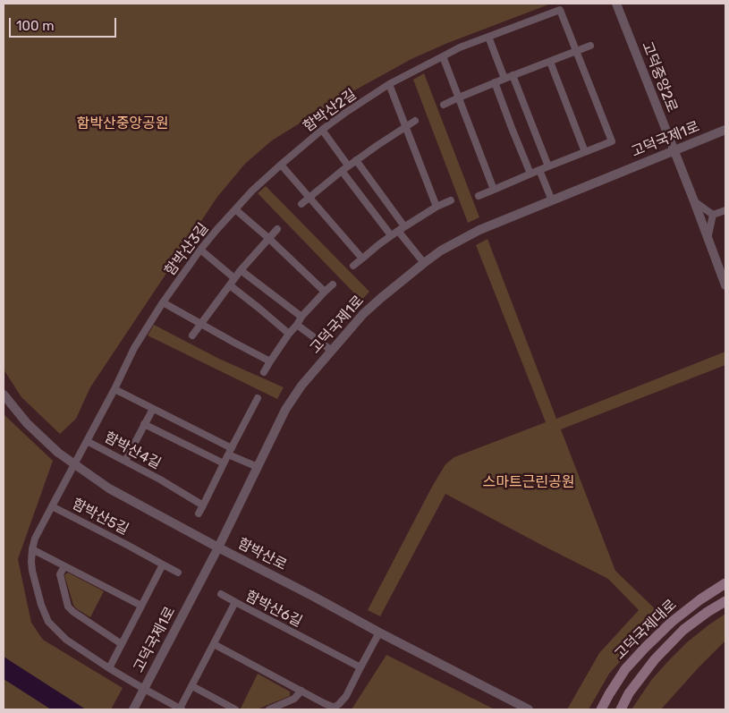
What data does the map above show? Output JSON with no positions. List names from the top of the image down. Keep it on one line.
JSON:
{"streets":{"main road":["고덕국제대로"],"street":["고덕중앙2로","함박산2길","고덕국제1로","함박산3길","함박산4길","함박산5길","함박산로","함박산6길"]},"crossings":[["고덕중앙2로","고덕국제1로"],["함박산2길","함박산3길"],["고덕국제1로","함박산5길"],["고덕국제1로","함박산로"],["고덕국제1로","함박산6길"],["함박산3길","함박산4길"],["함박산5길","함박산6길"]],"parks":["함박산중앙공원","스마트근린공원"],"scale_bar":"100 m"}
